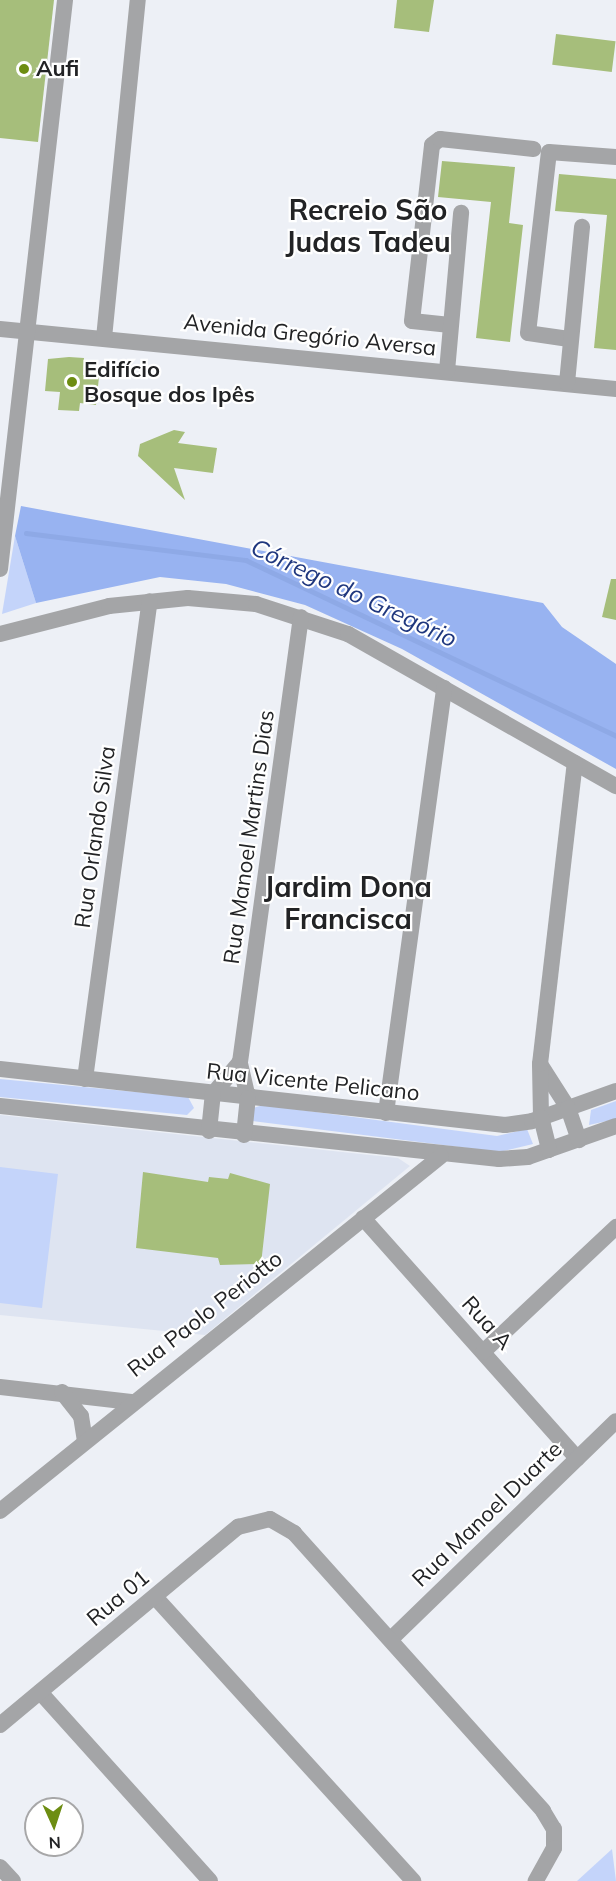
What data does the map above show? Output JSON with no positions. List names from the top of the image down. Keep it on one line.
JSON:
{"streets":{"street":["Avenida Gregório Aversa","Rua Orlando Silva","Rua Manoel Martins Dias","Rua Vicente Pelicano","Rua Paolo Periotto","Rua A","Rua Manoel Duarte","Rua 01"]},"crossings":[["Rua Orlando Silva","Rua Vicente Pelicano"],["Rua Manoel Martins Dias","Rua Vicente Pelicano"],["Rua Paolo Periotto","Rua A"],["Rua A","Rua Manoel Duarte"],["Rua Manoel Duarte","Rua 01"]],"districts":["Recreio São Judas Tadeu","Jardim Dona Francisca"],"water":["Córrego do Gregório"],"places":["Aufi","Edifício Bosque dos Ipês"],"north":"bottom"}
